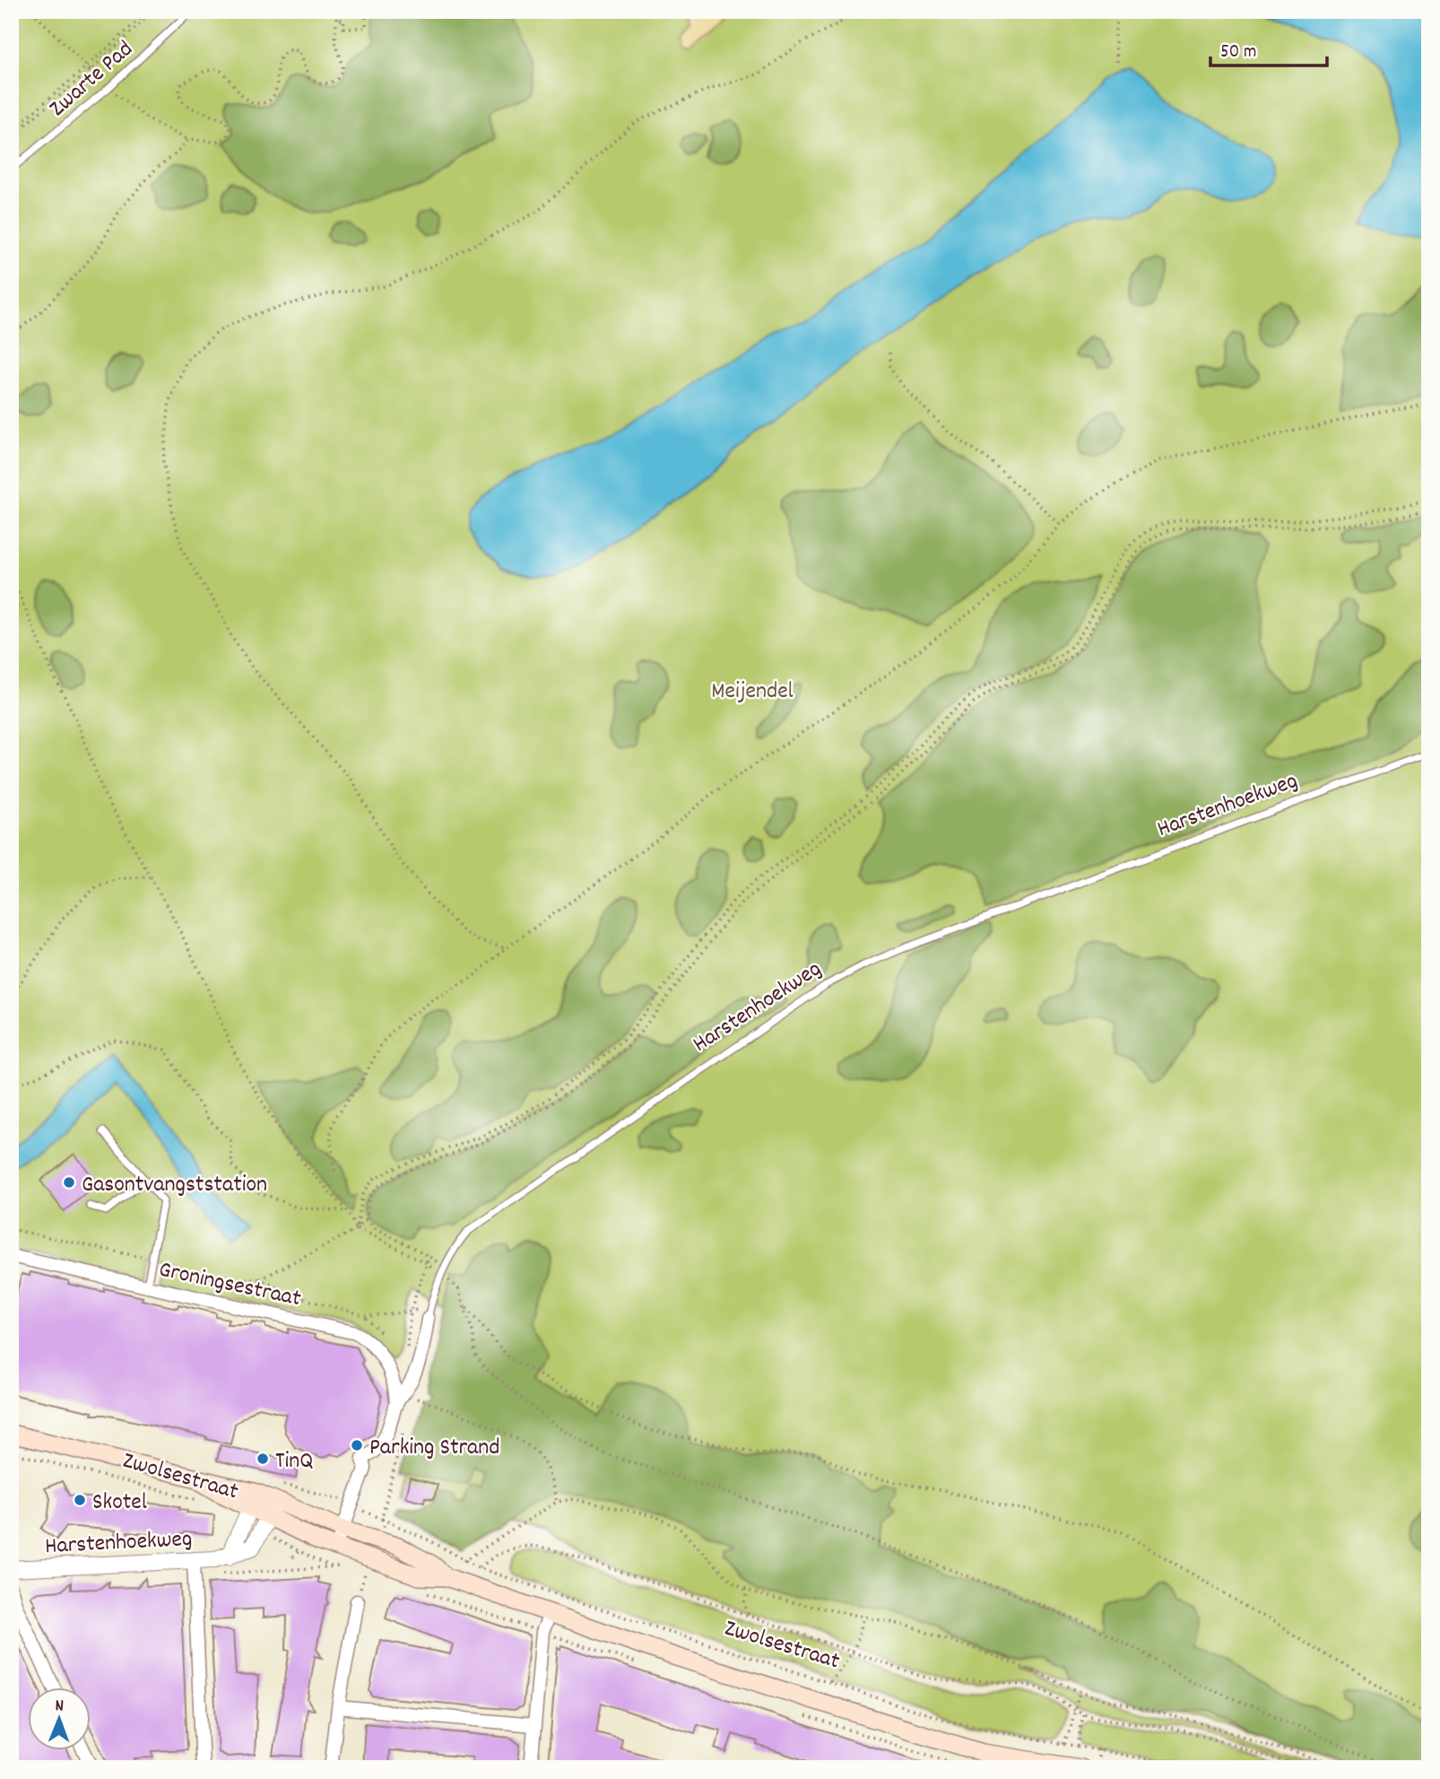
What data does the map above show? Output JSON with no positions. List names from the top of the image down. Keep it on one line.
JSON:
{"streets":{"main road":["Zwolsestraat"],"street":["Harstenhoekweg","Groningsestraat"],"lane":["Zwarte Pad"]},"crossings":[["Harstenhoekweg","Groningsestraat"],["Harstenhoekweg","Zwolsestraat"]],"parks":["Meijendel"],"places":["Gasontvangststation","Parking Strand","TinQ","Skotel"],"scale_bar":"50 m","north":"top"}
